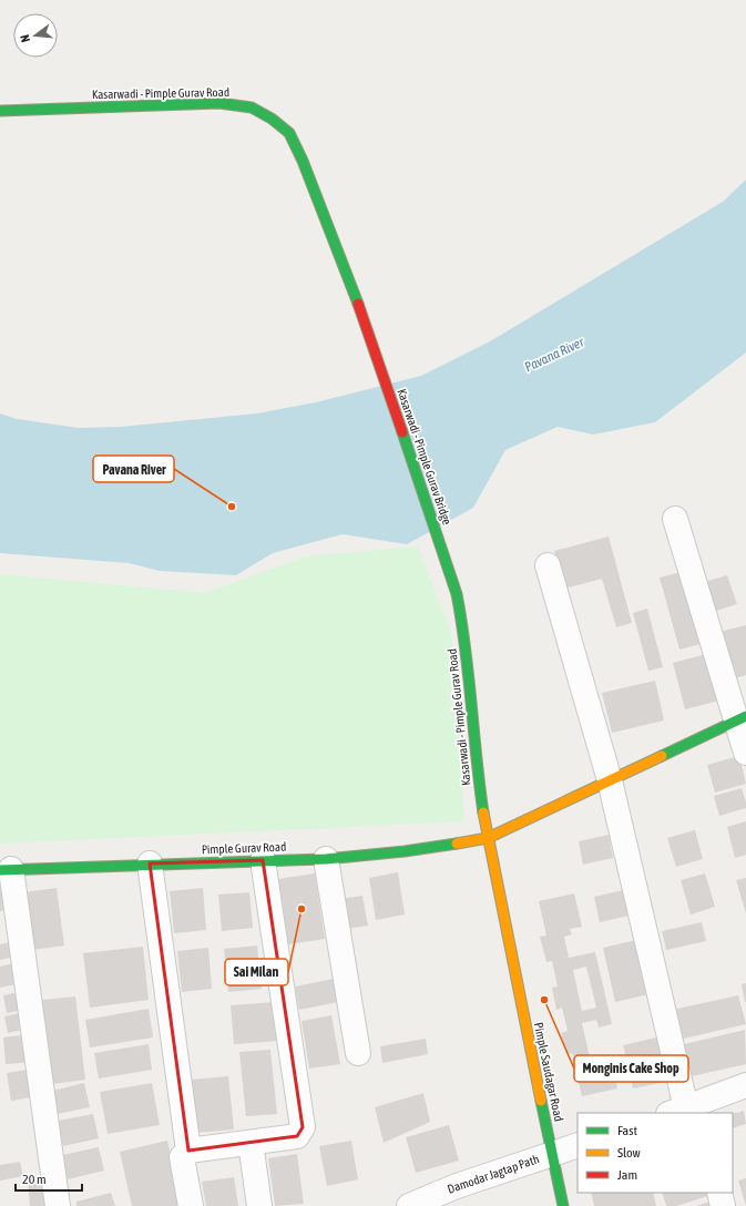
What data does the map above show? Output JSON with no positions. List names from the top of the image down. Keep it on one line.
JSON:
{"streets":{"street":["Kasarwadi - Pimple Gurav Road","Kasarwadi - Pimple Gurav Bridge","Pimple Gurav Road","Pimple Saudagar Road","Damodar Jagtap Path"]},"crossings":[["Kasarwadi - Pimple Gurav Road","Kasarwadi - Pimple Gurav Bridge"],["Kasarwadi - Pimple Gurav Road","Pimple Gurav Road"],["Kasarwadi - Pimple Gurav Road","Pimple Saudagar Road"],["Pimple Gurav Road","Pimple Saudagar Road"],["Pimple Saudagar Road","Damodar Jagtap Path"]],"water":["Pavana River"],"places":["Pavana River","Sai Milan","Monginis Cake Shop"],"legend":["Fast","Slow","Jam"],"scale_bar":"20 m","north":"left"}
